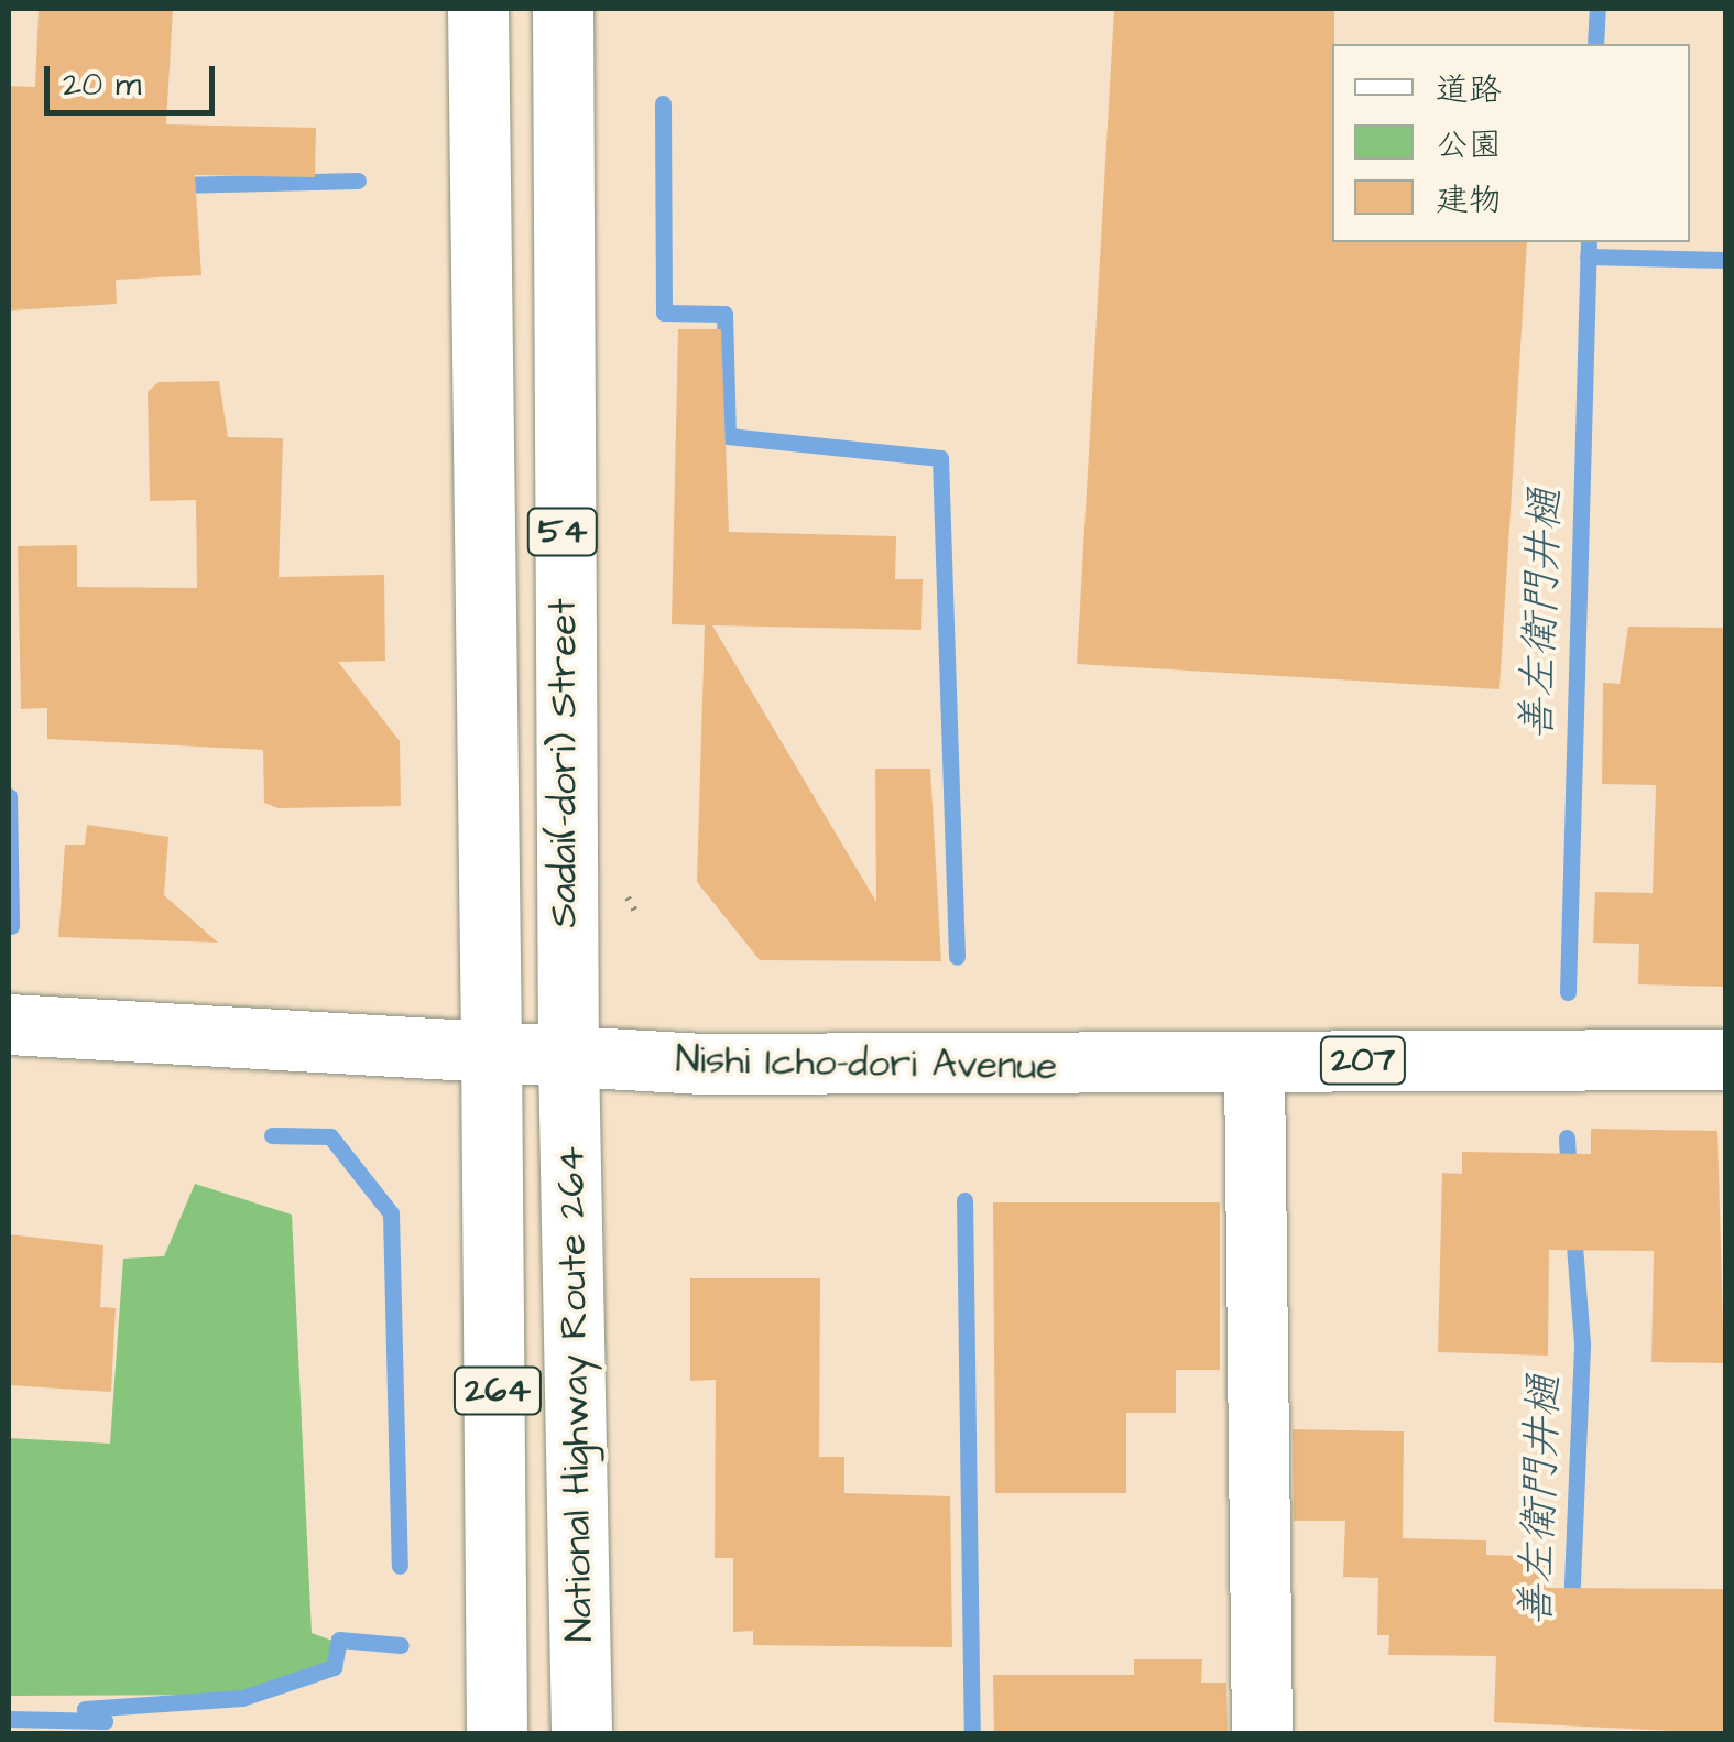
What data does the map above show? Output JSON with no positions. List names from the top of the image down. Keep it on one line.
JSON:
{"streets":{"main road":["54","Sadai(-dori) Street","207","Nishi Icho-dori Avenue","264","National Highway Route 264"]},"crossings":[["Sadai(-dori) Street","Nishi Icho-dori Avenue"],["Sadai(-dori) Street","National Highway Route 264"],["Nishi Icho-dori Avenue","National Highway Route 264"]],"water":["善左衛門井樋"],"legend":["道路","公園","建物"],"scale_bar":"20 m"}
